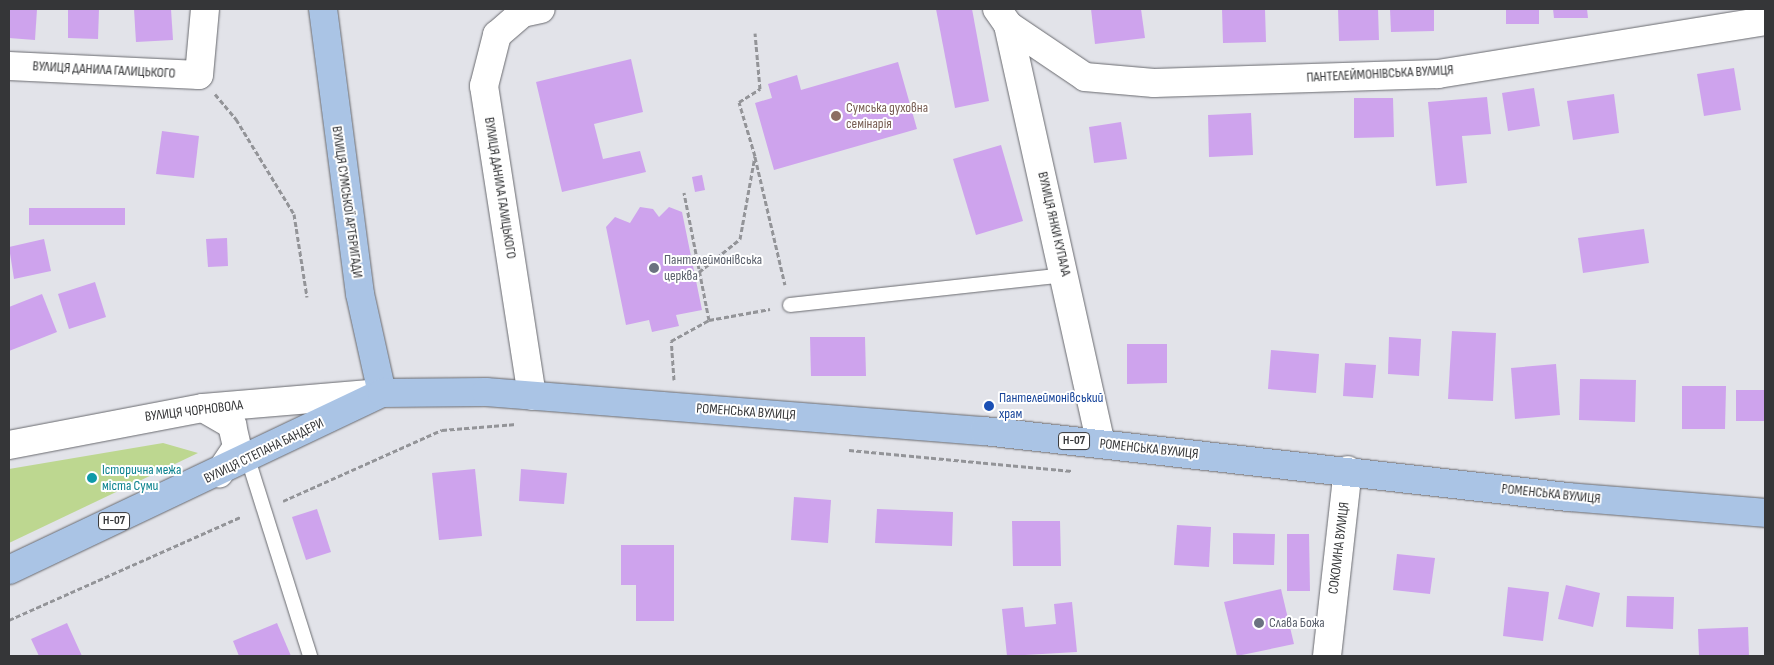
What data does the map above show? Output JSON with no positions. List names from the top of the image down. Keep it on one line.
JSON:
{"streets":{"main road":["ВУЛИЦЯ СУМСЬКОЇ АРТБРИГАДИ","РОМЕНСЬКА ВУЛИЦЯ","Н-07","ВУЛИЦЯ СТЕПАНА БАНДЕРИ"],"street":["ВУЛИЦЯ ДАНИЛА ГАЛИЦЬКОГО","ПАНТЕЛЕЙМОНІВСЬКА ВУЛИЦЯ","ВУЛИЦЯ ЯНКИ КУПАЛА","ВУЛИЦЯ ЧОРНОВОЛА","СОКОЛИНА ВУЛИЦЯ"]},"crossings":[["ВУЛИЦЯ ДАНИЛА ГАЛИЦЬКОГО","РОМЕНСЬКА ВУЛИЦЯ"],["ПАНТЕЛЕЙМОНІВСЬКА ВУЛИЦЯ","ВУЛИЦЯ ЯНКИ КУПАЛА"],["ВУЛИЦЯ СУМСЬКОЇ АРТБРИГАДИ","ВУЛИЦЯ ЧОРНОВОЛА"],["ВУЛИЦЯ СУМСЬКОЇ АРТБРИГАДИ","РОМЕНСЬКА ВУЛИЦЯ"],["ВУЛИЦЯ СУМСЬКОЇ АРТБРИГАДИ","ВУЛИЦЯ СТЕПАНА БАНДЕРИ"],["ВУЛИЦЯ ЯНКИ КУПАЛА","РОМЕНСЬКА ВУЛИЦЯ"],["ВУЛИЦЯ ЧОРНОВОЛА","РОМЕНСЬКА ВУЛИЦЯ"],["ВУЛИЦЯ ЧОРНОВОЛА","ВУЛИЦЯ СТЕПАНА БАНДЕРИ"],["РОМЕНСЬКА ВУЛИЦЯ","ВУЛИЦЯ СТЕПАНА БАНДЕРИ"],["РОМЕНСЬКА ВУЛИЦЯ","СОКОЛИНА ВУЛИЦЯ"]],"places":["Сумська духовна семінарія","Пантелеймонівська церква","Пантелеймонівський храм","Історична межа міста Суми","Слава Божа"]}
